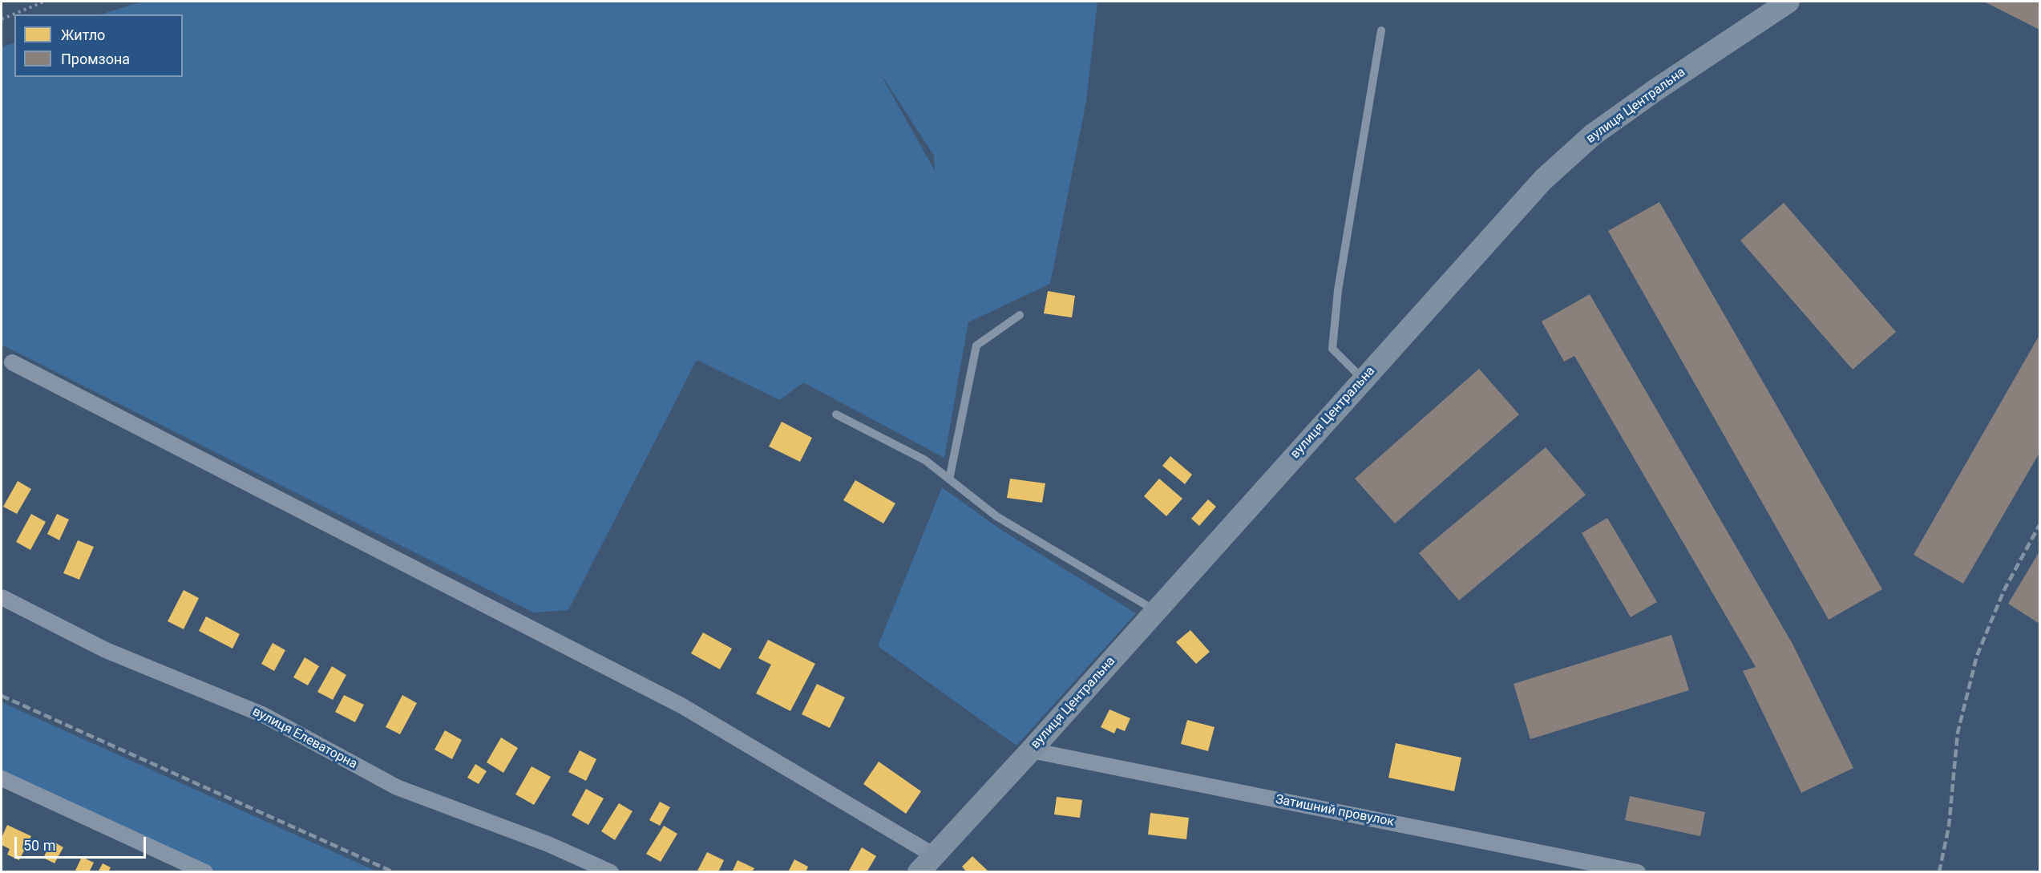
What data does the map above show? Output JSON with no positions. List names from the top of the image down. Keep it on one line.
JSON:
{"streets":{"main road":["вулиця Центральна"],"street":["вулиця Елеваторна","Затишний провулок"]},"crossings":[["вулиця Центральна","Затишний провулок"]],"legend":["Житло","Промзона"],"scale_bar":"50 m"}
